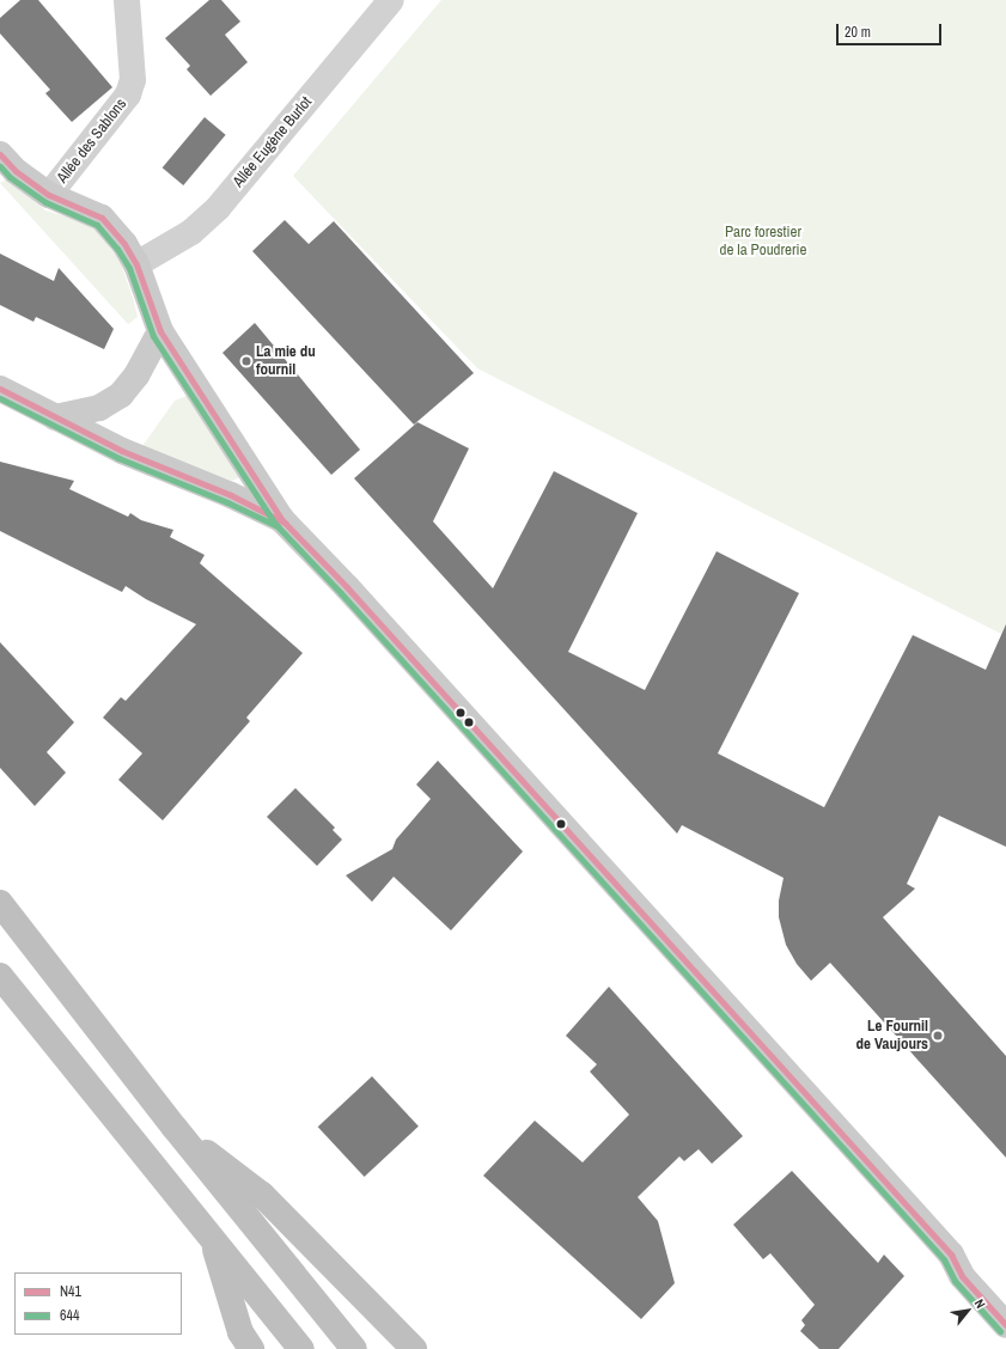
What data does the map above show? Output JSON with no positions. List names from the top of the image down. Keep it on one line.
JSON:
{"streets":{"street":["Allée des Sablons","Allée Eugène Burlot"]},"parks":["Parc forestier de la Poudrerie"],"places":["La mie du fournil","Le Fournil de Vaujours"],"lines":["transit line N41","transit line 644"],"legend":["N41","644"],"scale_bar":"20 m","north":"top right"}
